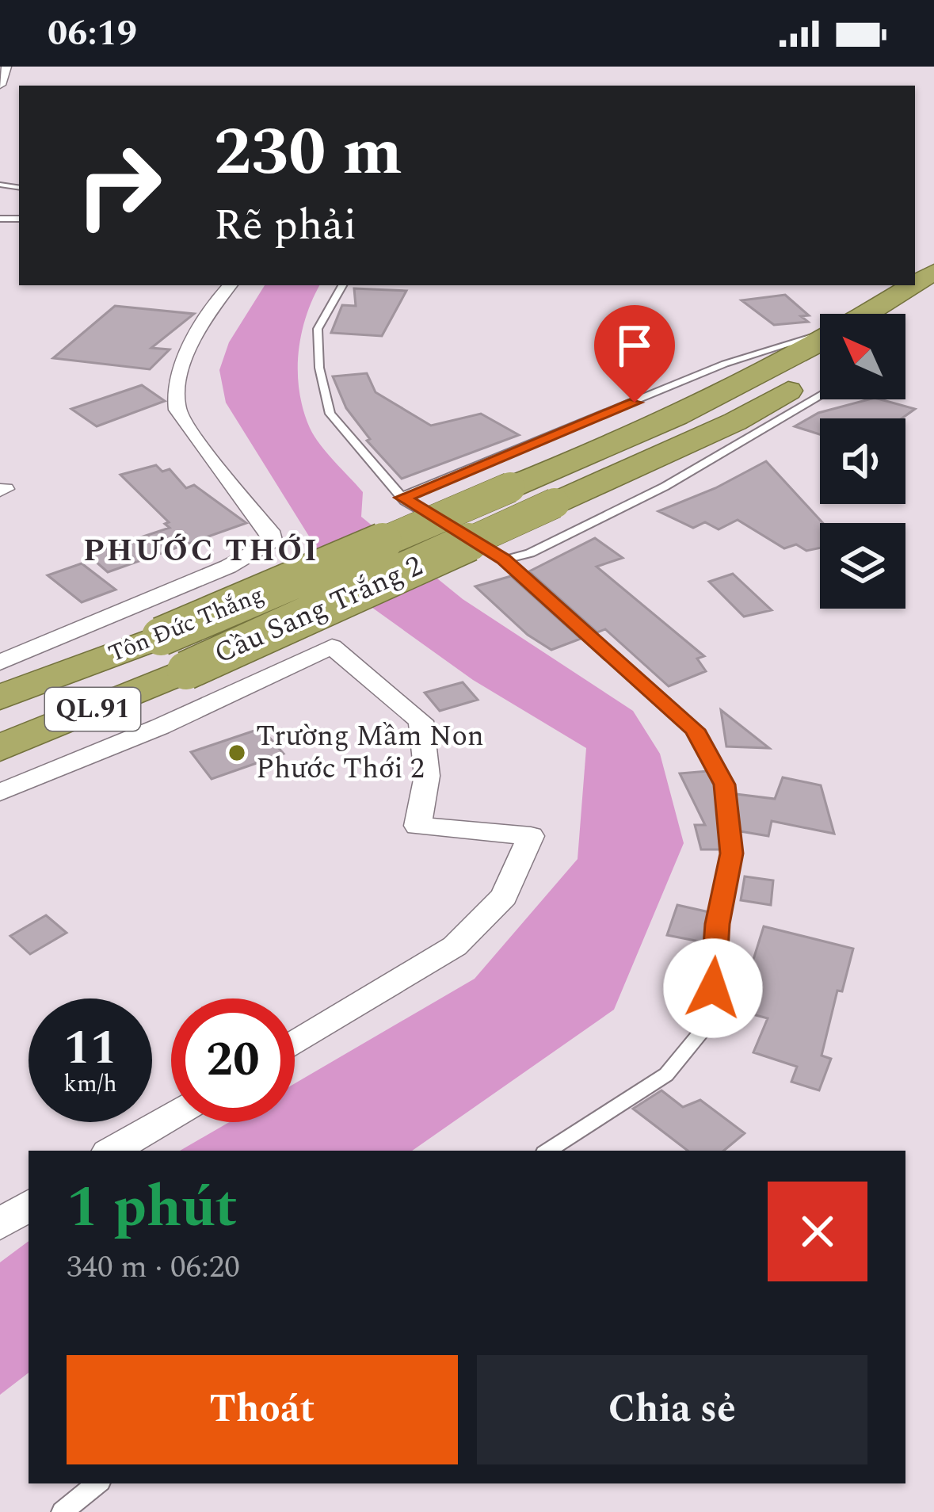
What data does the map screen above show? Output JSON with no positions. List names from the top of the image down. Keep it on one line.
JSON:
{"streets":{"highway":["Cầu Sang Trắng 2","Tôn Đức Thắng","QL.91"]},"crossings":[["Cầu Sang Trắng 2","Tôn Đức Thắng"]],"districts":["PHƯỚC THỚI"],"places":["Trường Mầm Non Phước Thới 2"],"north":"top left","page":{"status":"06:19","turn":["230 m","Rẽ phải"],"speed":"11 km/h","limit":"20","heading":["1 phút","340 m · 06:20"],"buttons":["Thoát","Chia sẻ"]}}
